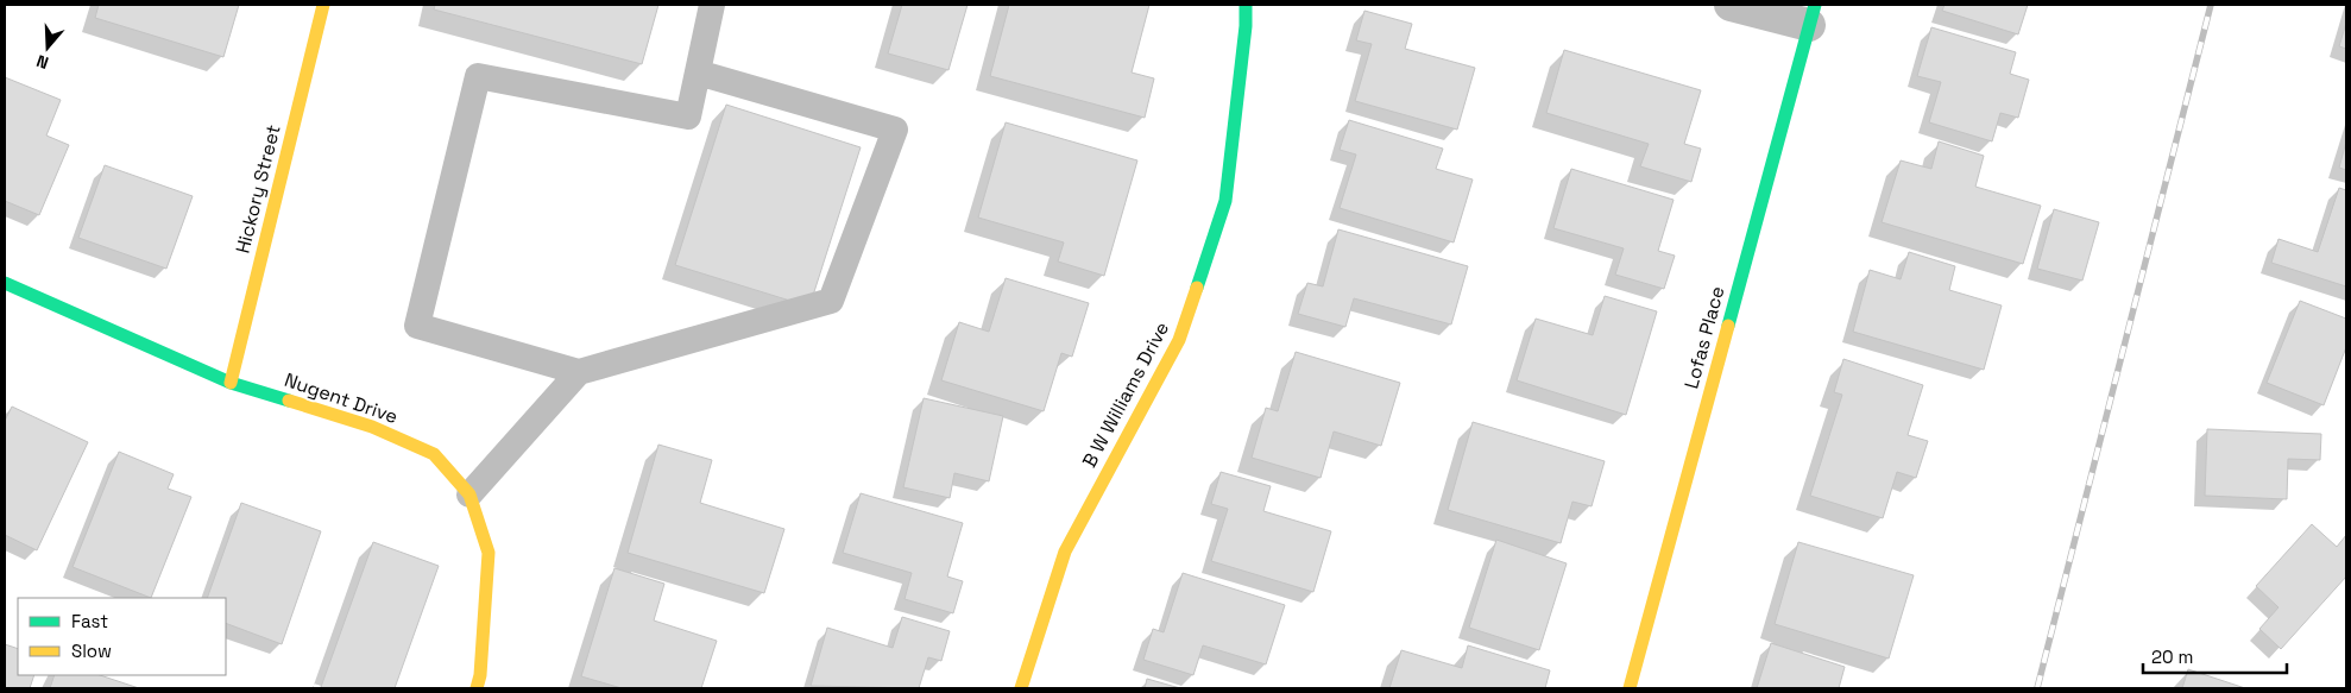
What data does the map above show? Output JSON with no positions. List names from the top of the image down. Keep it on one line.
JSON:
{"streets":{"street":["Hickory Street","Lofas Place","B W Williams Drive","Nugent Drive"]},"crossings":[["Hickory Street","Nugent Drive"]],"legend":["Fast","Slow"],"scale_bar":"20 m","north":"bottom"}
